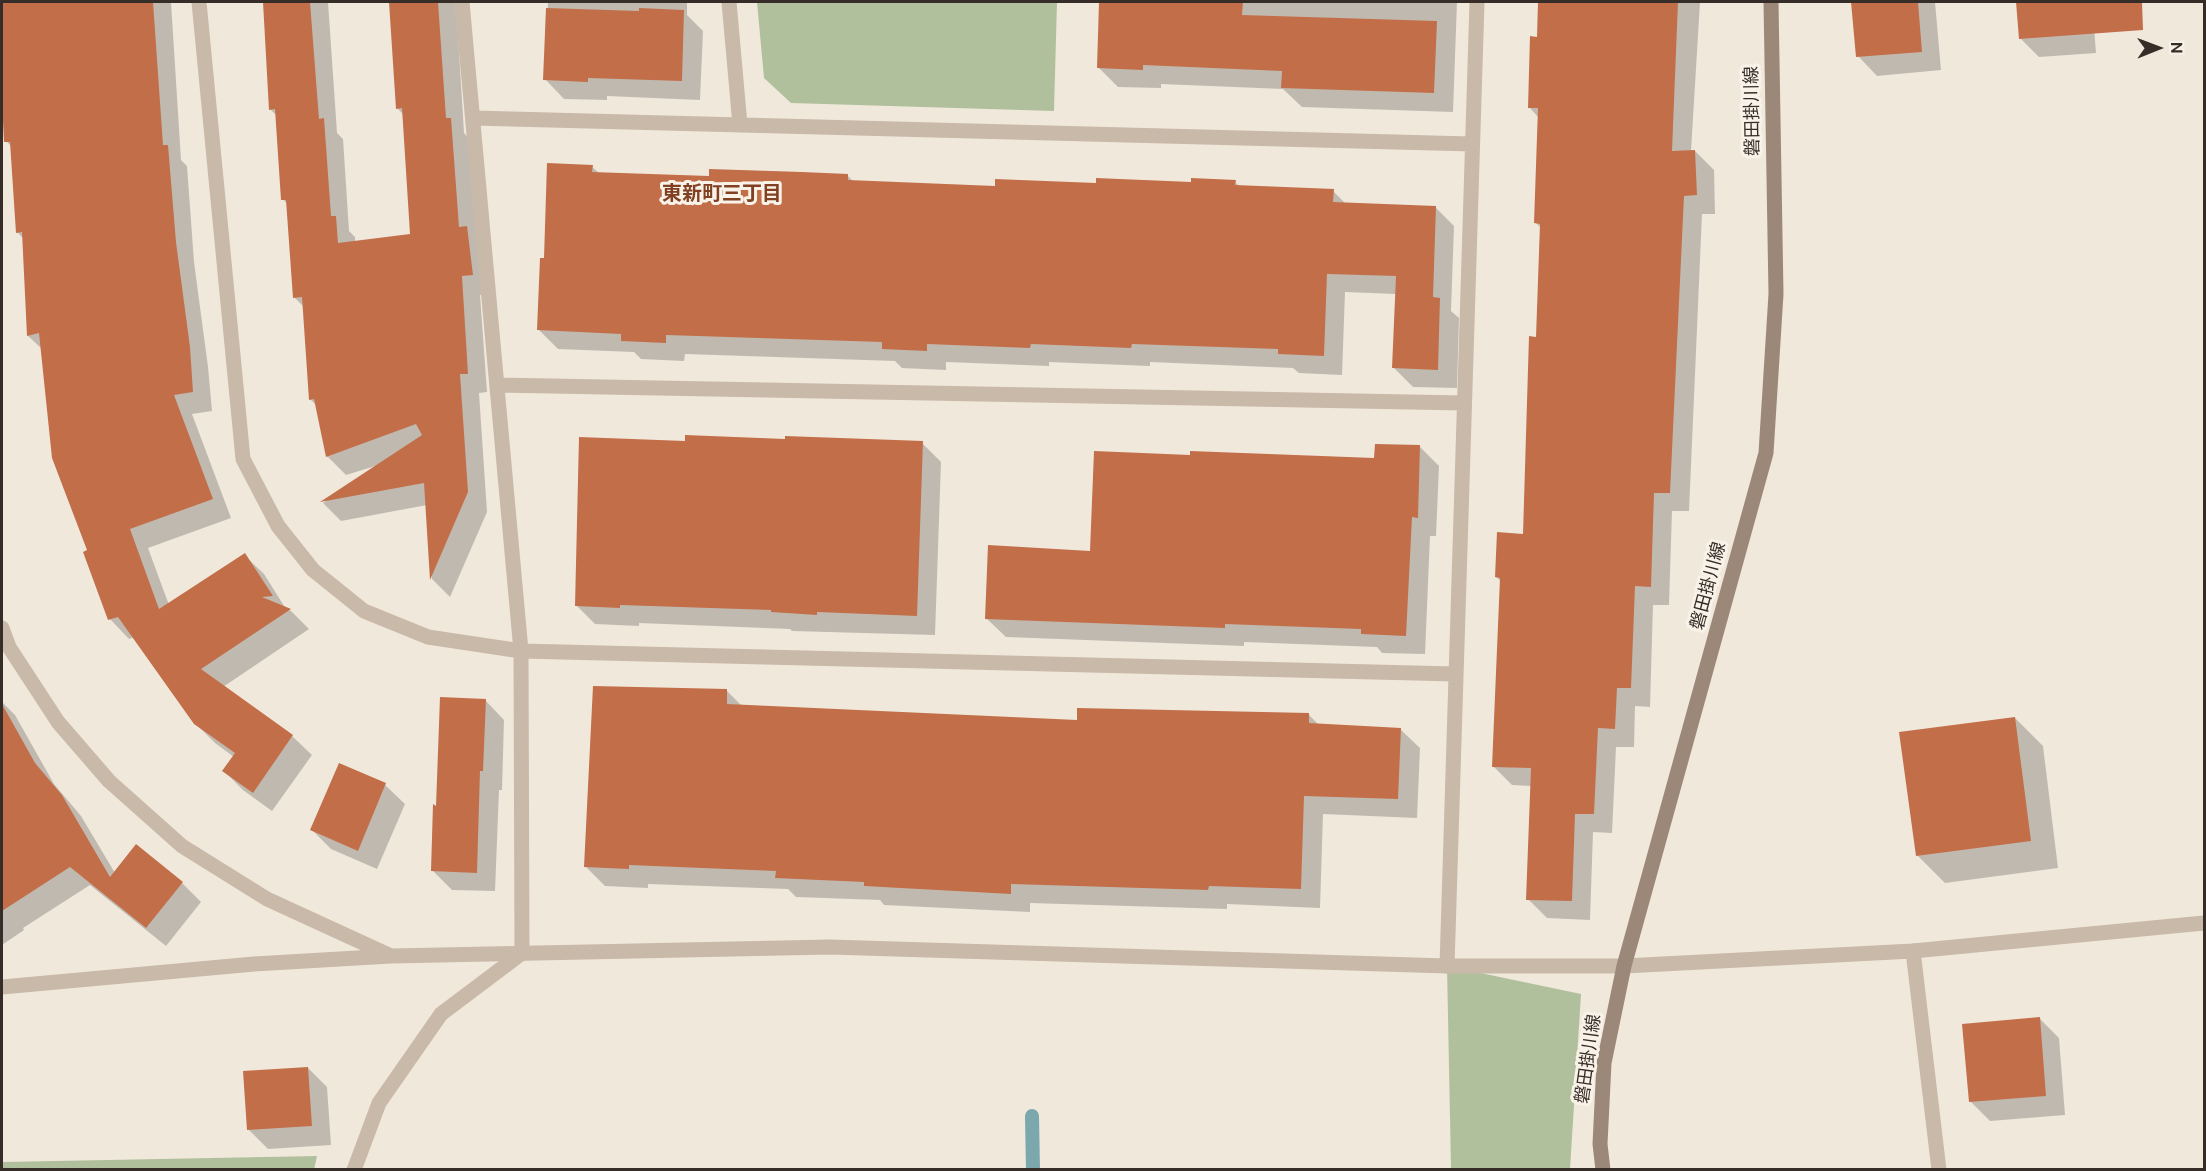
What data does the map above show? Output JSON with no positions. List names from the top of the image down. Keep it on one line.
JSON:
{"streets":{"main road":["磐田掛川線"]},"districts":["東新町三丁目"],"north":"right"}
